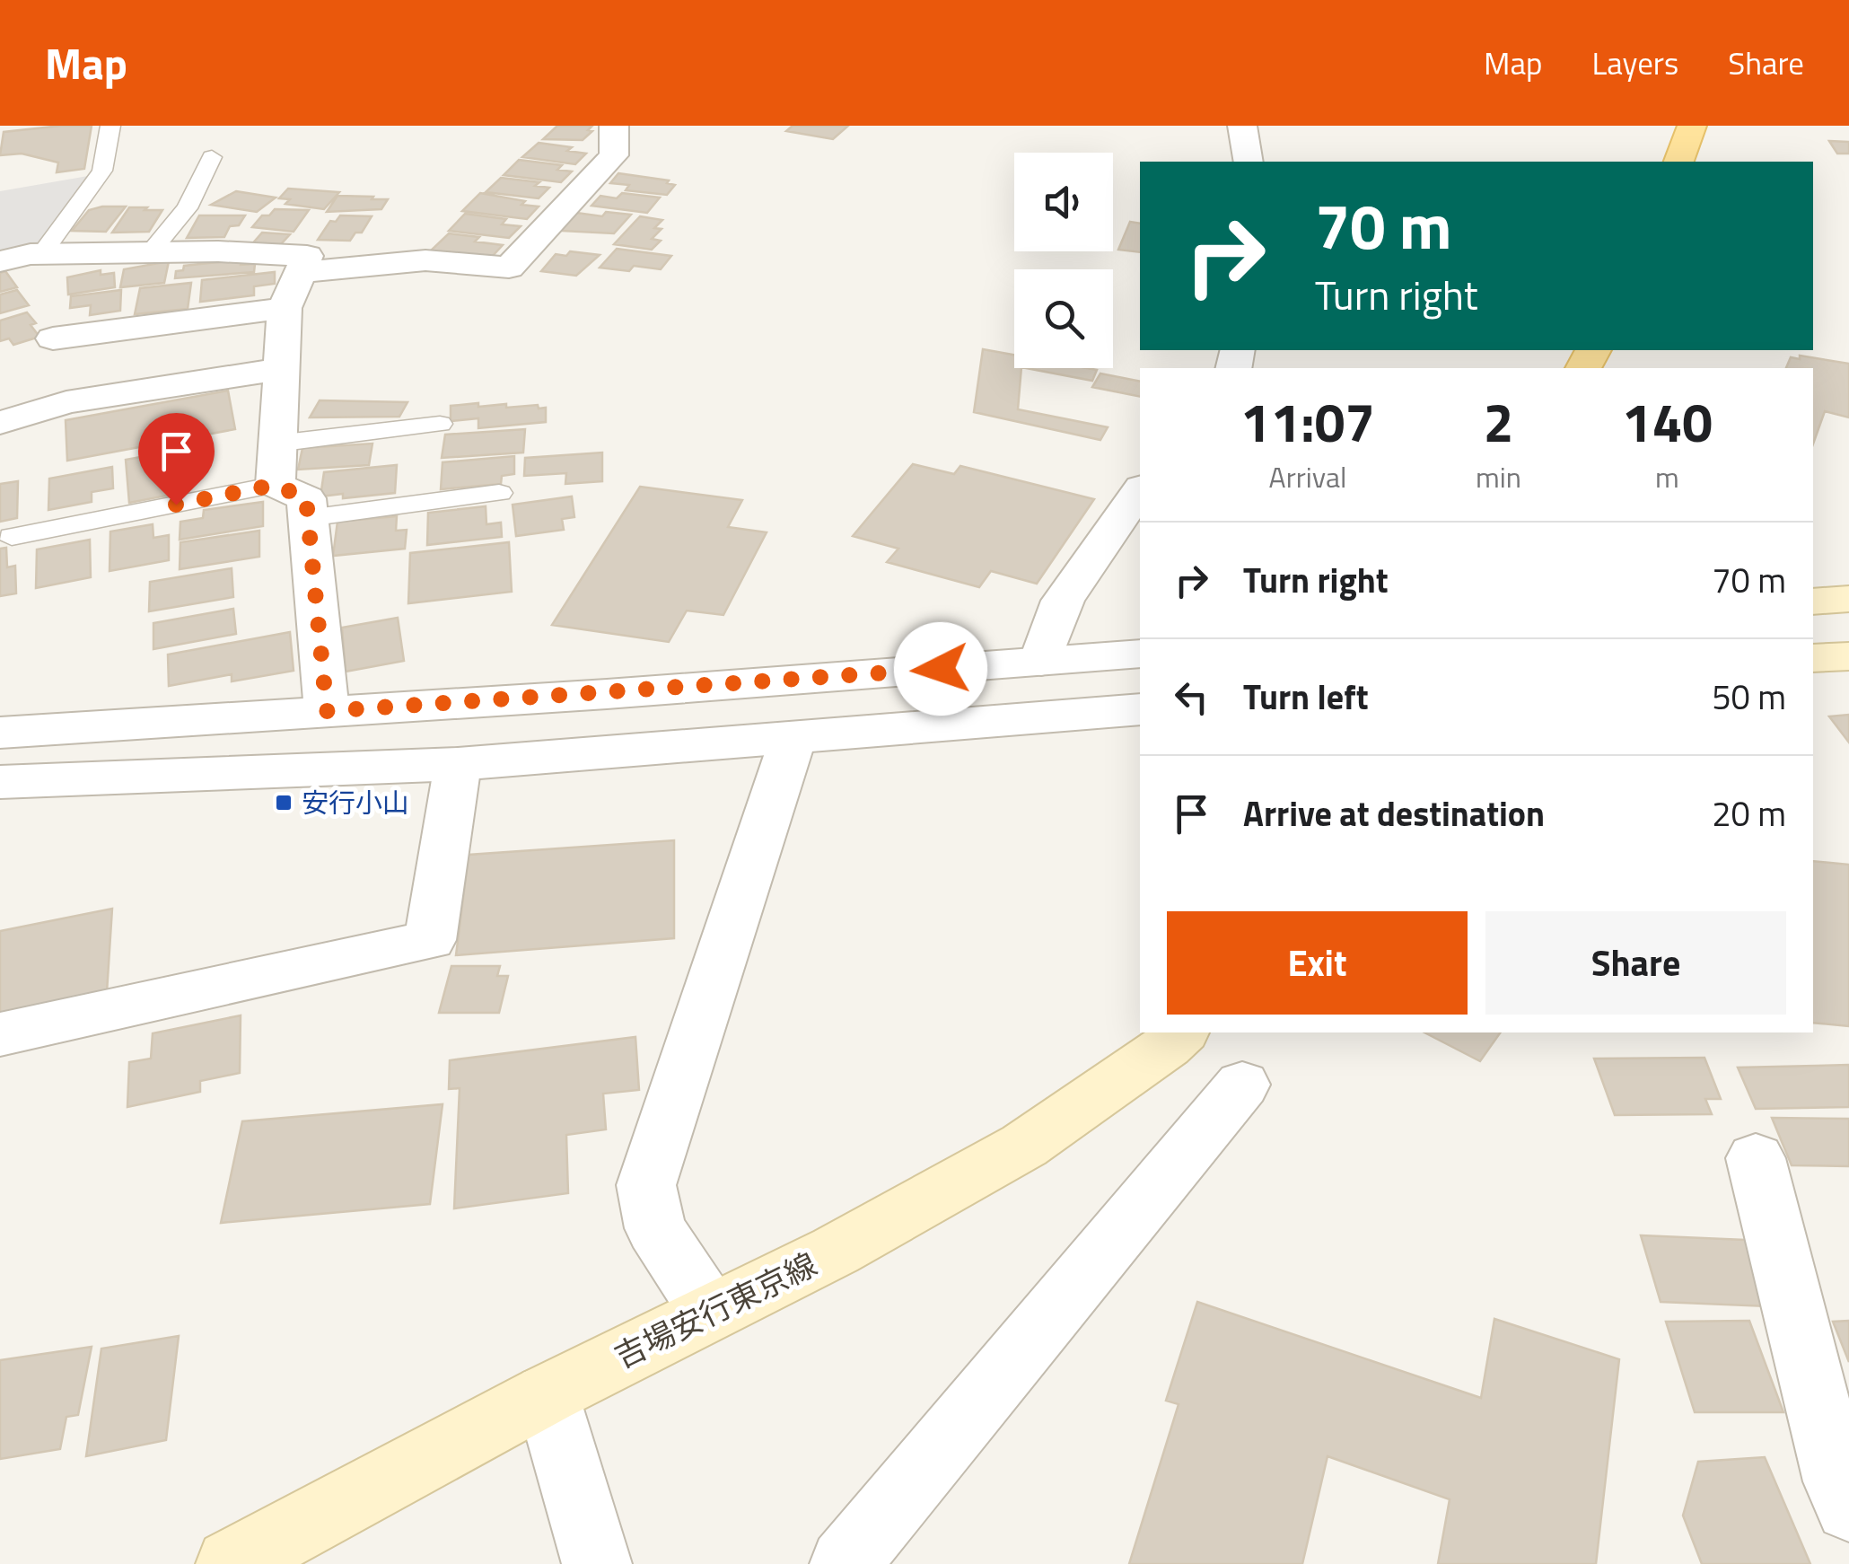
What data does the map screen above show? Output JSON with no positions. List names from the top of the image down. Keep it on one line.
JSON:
{"streets":{"main road":["吉場安行東京線"]},"places":{"transit":["安行小山"]},"page":{"header":"Map","nav":["Map","Layers","Share"],"turn":["70 m","Turn right"],"eta":["11:07","Arrival","2","min","140","m"],"list":[{"name":"Turn right","value":"70 m"},{"name":"Turn left","value":"50 m"},{"name":"Arrive at destination","value":"20 m"}],"buttons":["Exit","Share"]}}
